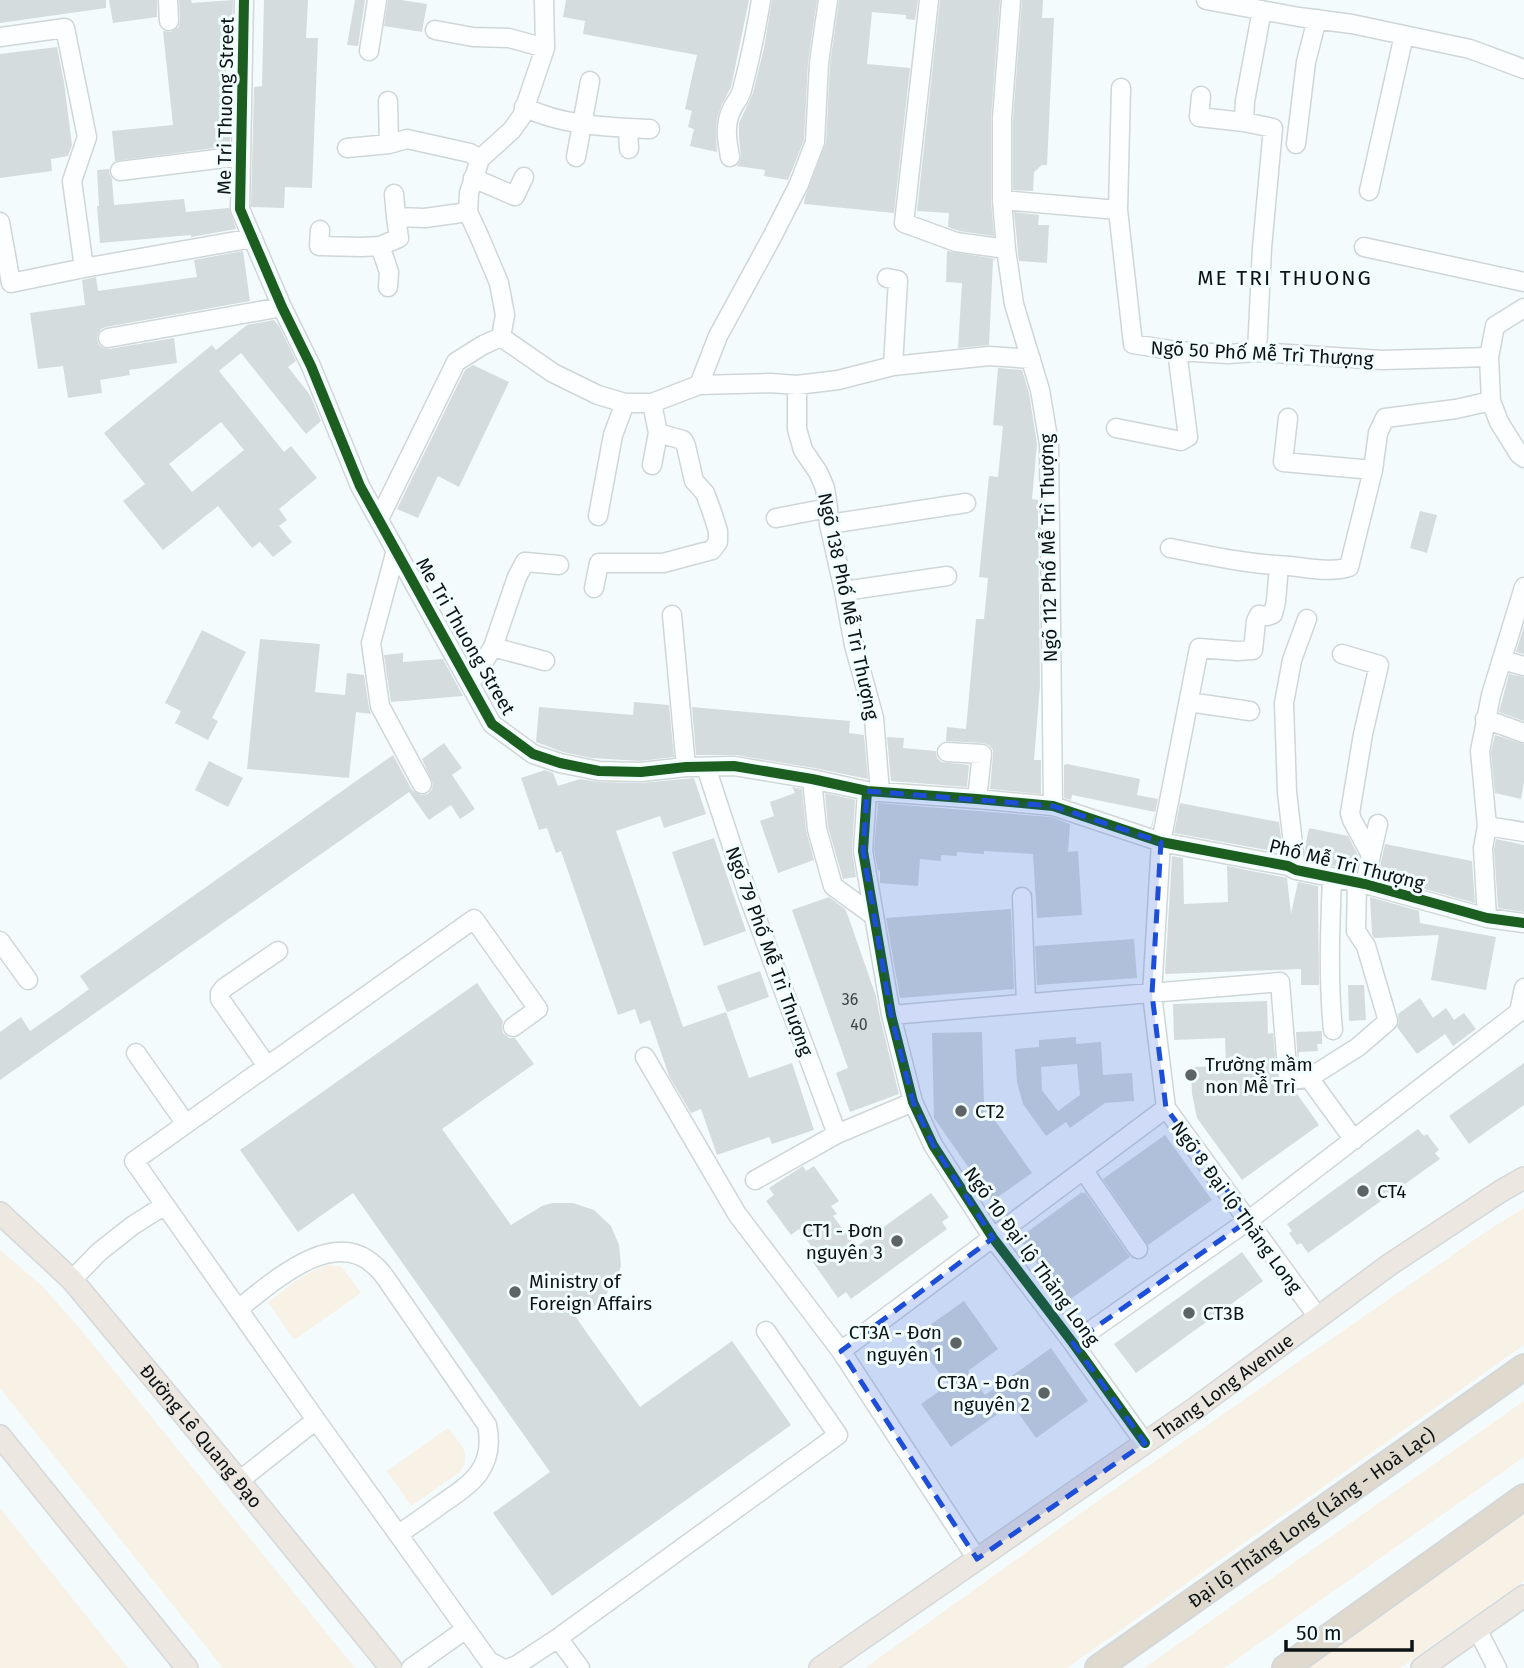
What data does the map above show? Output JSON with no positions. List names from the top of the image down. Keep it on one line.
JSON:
{"streets":{"highway":["Đại lộ Thăng Long (Láng - Hoà Lạc)"],"main road":["Thang Long Avenue","Đường Lê Quang Đạo"],"street":["Me Tri Thuong Street","Ngõ 50 Phố Mễ Trì Thượng","Ngõ 112 Phố Mễ Trì Thượng","Ngõ 138 Phố Mễ Trì Thượng","Phố Mễ Trì Thượng","Ngõ 79 Phố Mễ Trì Thượng","Ngõ 8 Đại lộ Thăng Long","Ngõ 10 Đại lộ Thăng Long"]},"crossings":[["Me Tri Thuong Street","Ngõ 112 Phố Mễ Trì Thượng"],["Me Tri Thuong Street","Ngõ 138 Phố Mễ Trì Thượng"],["Me Tri Thuong Street","Phố Mễ Trì Thượng"],["Me Tri Thuong Street","Ngõ 79 Phố Mễ Trì Thượng"],["Me Tri Thuong Street","Ngõ 8 Đại lộ Thăng Long"],["Ngõ 138 Phố Mễ Trì Thượng","Ngõ 10 Đại lộ Thăng Long"],["Phố Mễ Trì Thượng","Ngõ 8 Đại lộ Thăng Long"],["Ngõ 8 Đại lộ Thăng Long","Thang Long Avenue"],["Ngõ 10 Đại lộ Thăng Long","Thang Long Avenue"]],"districts":["ME TRI THUONG"],"places":["Trường mầm non Mễ Trì","CT2","CT4","CT1 - Đơn nguyên 3","Ministry of Foreign Affairs","CT3B","CT3A - Đơn nguyên 1","CT3A - Đơn nguyên 2"],"house_numbers":["36","40"],"scale_bar":"50 m"}
